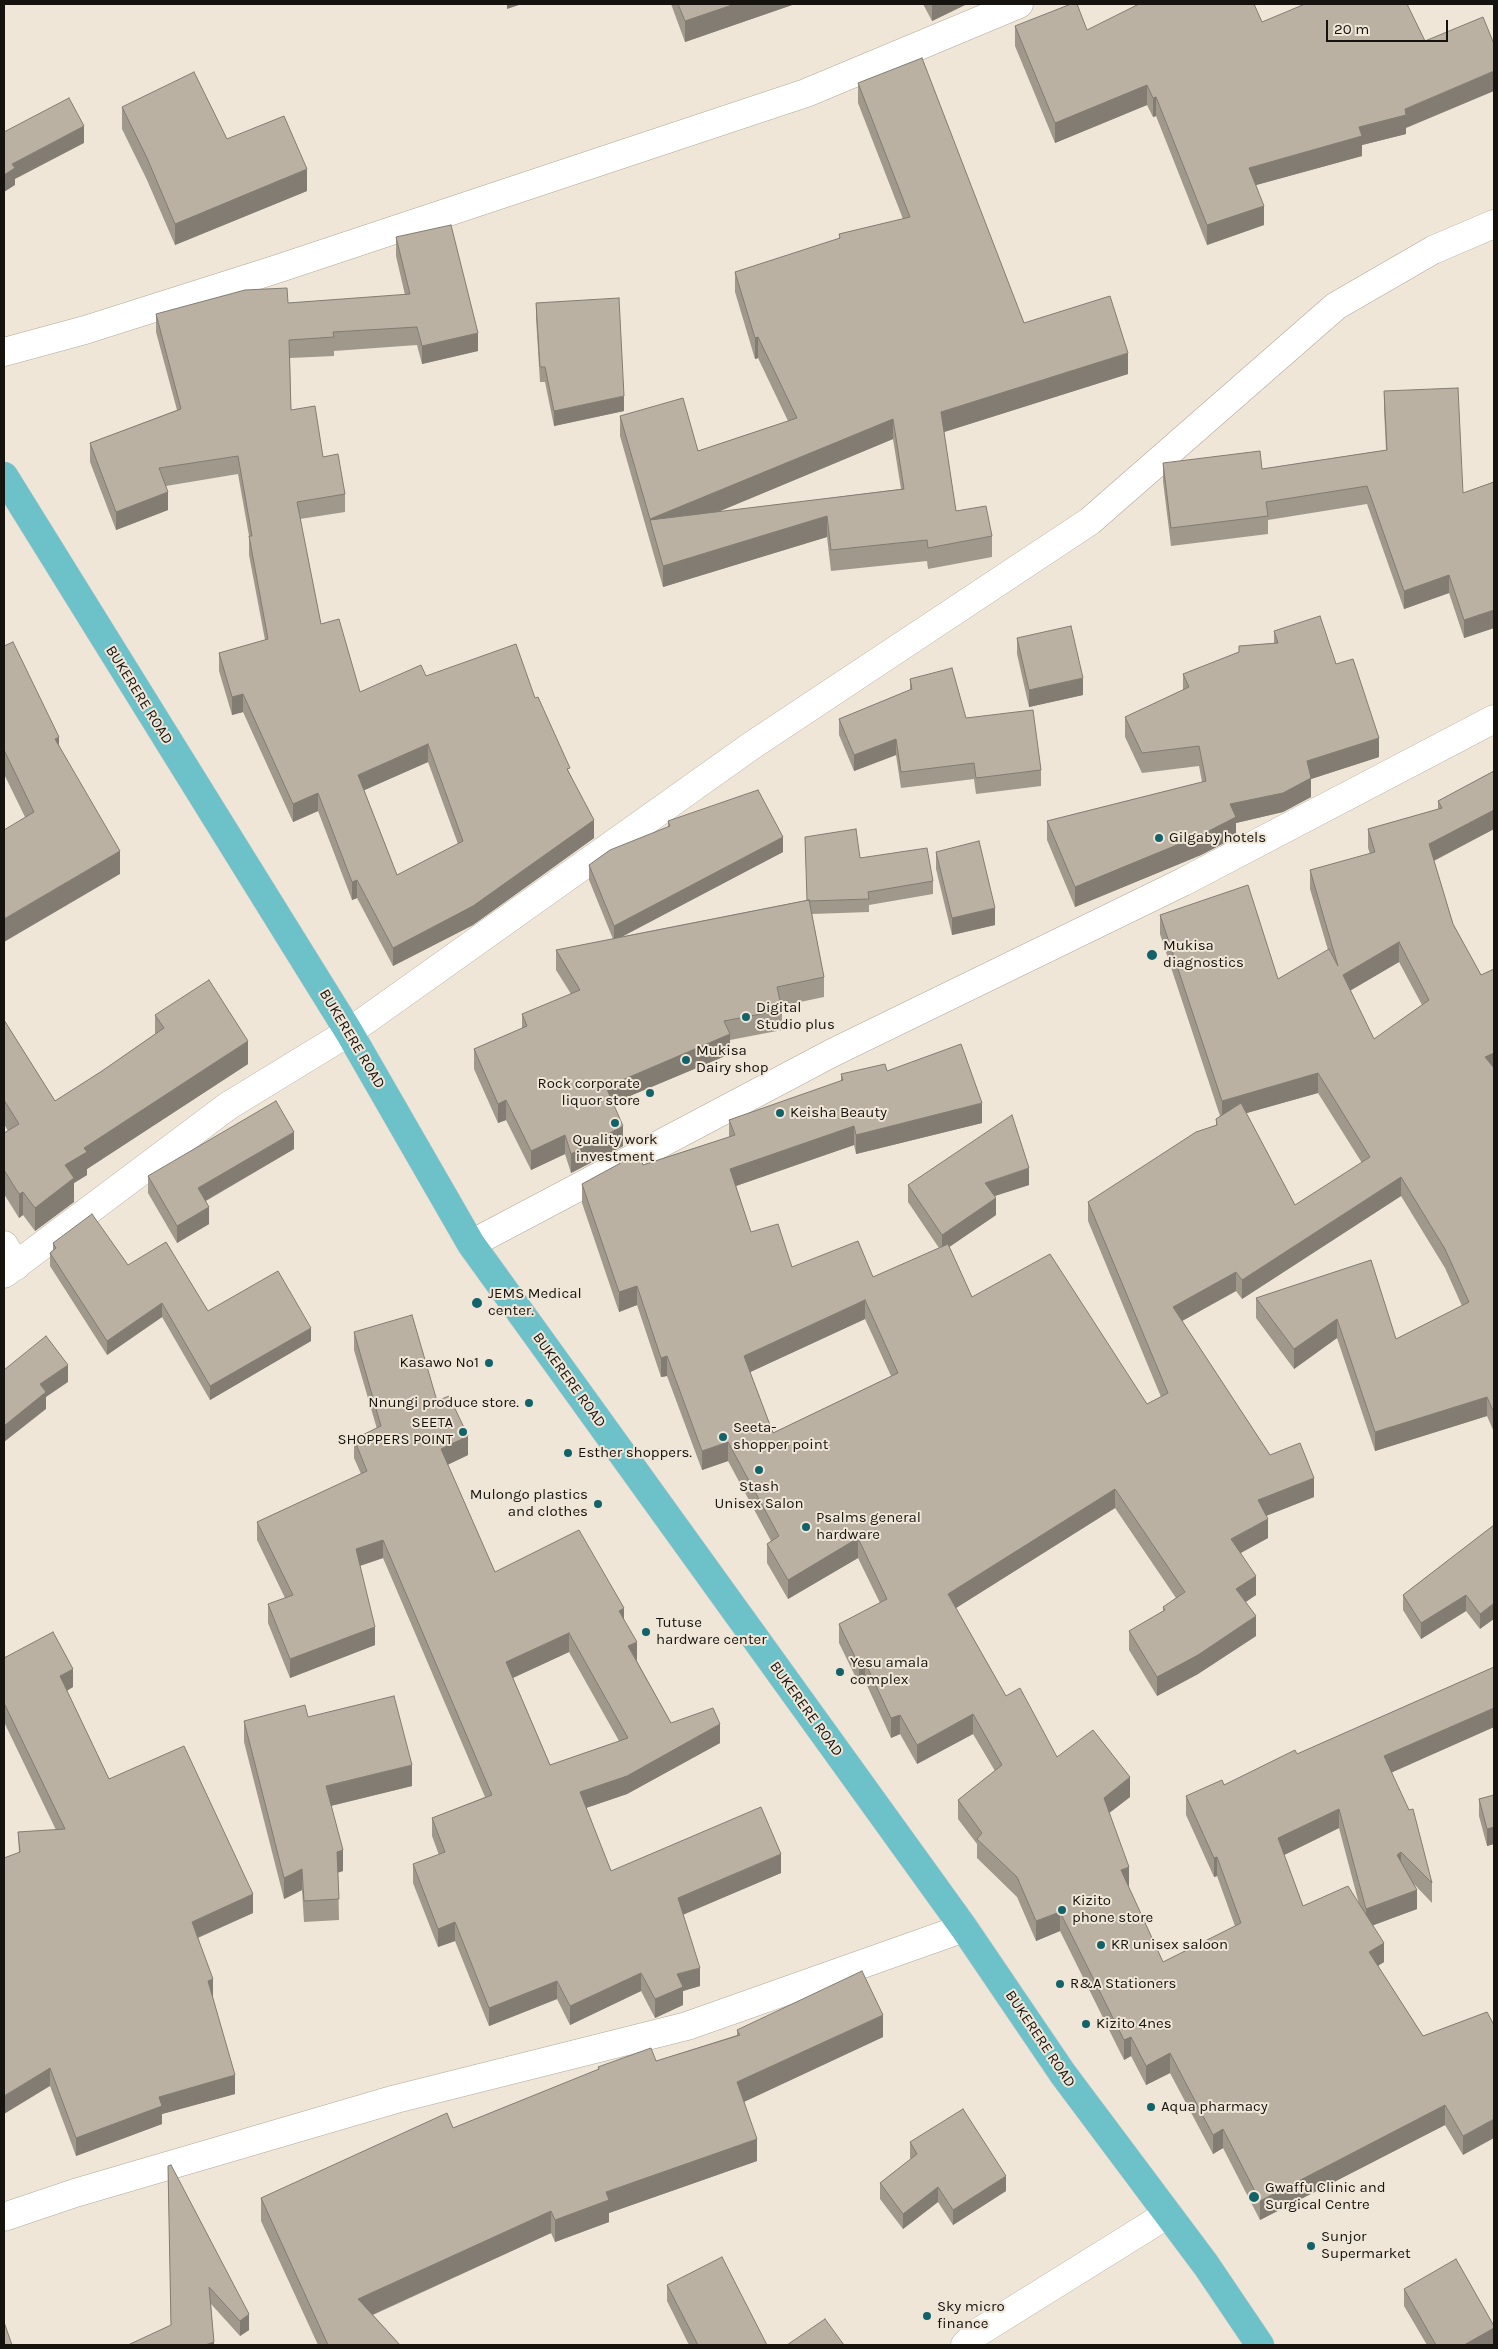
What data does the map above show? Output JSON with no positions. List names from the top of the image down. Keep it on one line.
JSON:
{"streets":{"main road":["BUKERERE ROAD"]},"places":["Gilgaby hotels","Mukisa diagnostics","Digital Studio plus","Mukisa Dairy shop","Rock corporate liquor store","Keisha Beauty","Quality work investment","JEMS Medical center.","Kasawo No1","Nnungi produce store.","SEETA SHOPPERS POINT","Seeta- shopper point","Esther shoppers.","Stash Unisex Salon","Mulongo plastics and clothes","Psalms general hardware","Tutuse hardware center","Yesu amala complex","Kizito phone store","KR unisex saloon","R&A Stationers","Kizito 4nes","Aqua pharmacy","Gwaffu Clinic and Surgical Centre","Sunjor Supermarket","Sky micro finance"],"scale_bar":"20 m"}
